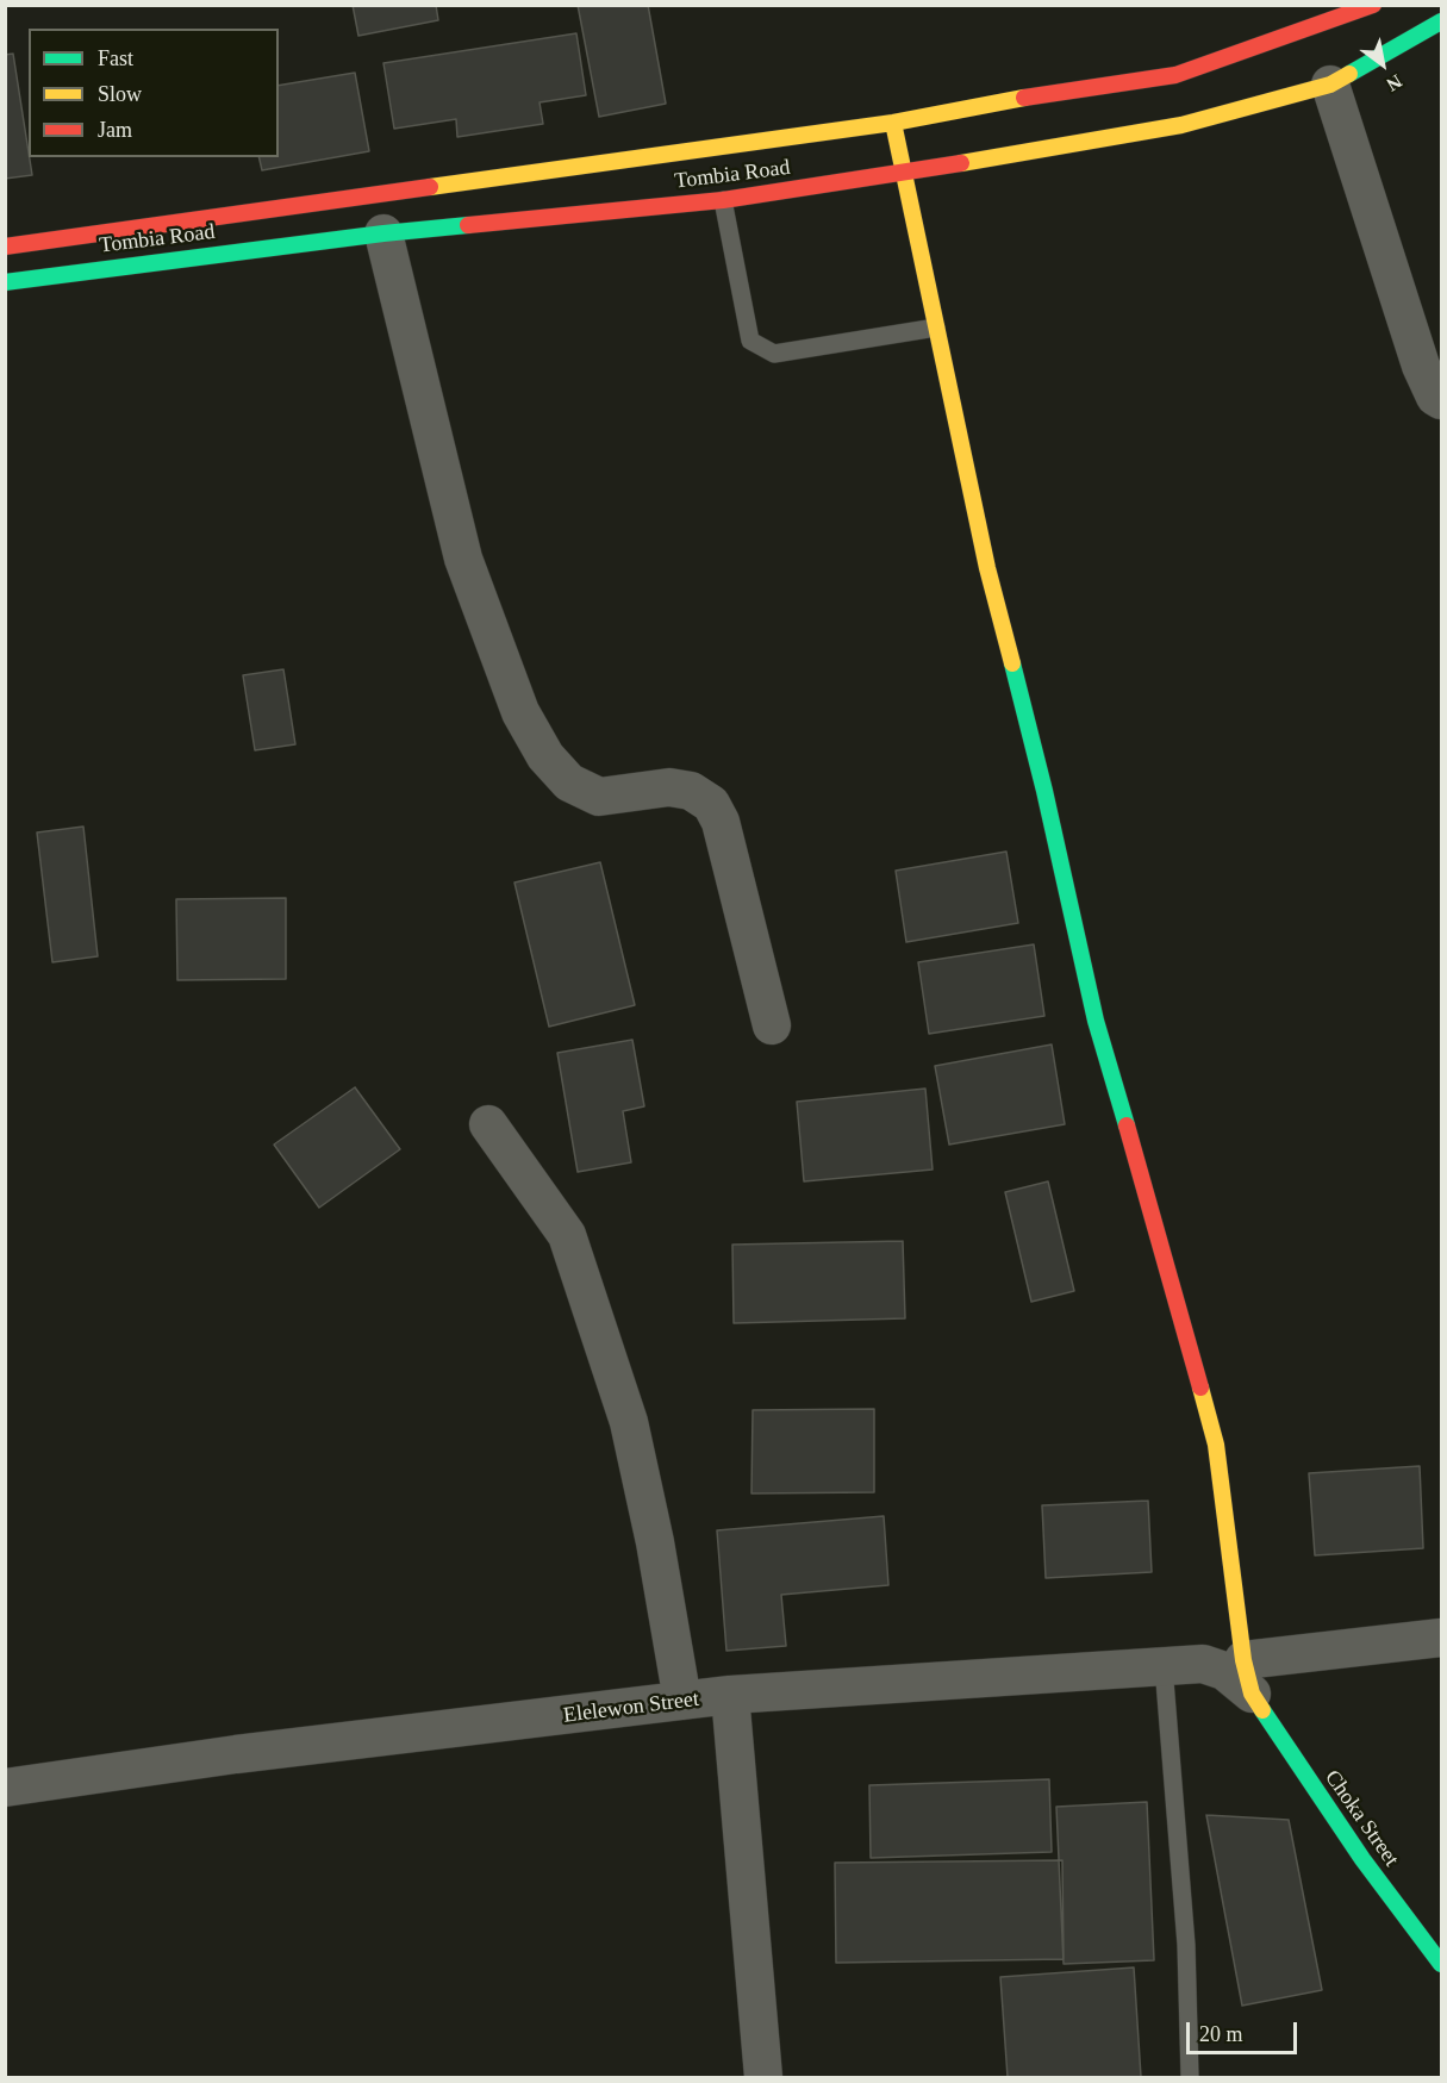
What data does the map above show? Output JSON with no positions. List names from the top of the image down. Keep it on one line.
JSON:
{"streets":{"main road":["Tombia Road","Choka Street"],"street":["Elelewon Street"]},"crossings":[["Elelewon Street","Choka Street"]],"legend":["Fast","Slow","Jam"],"scale_bar":"20 m","north":"bottom right"}
